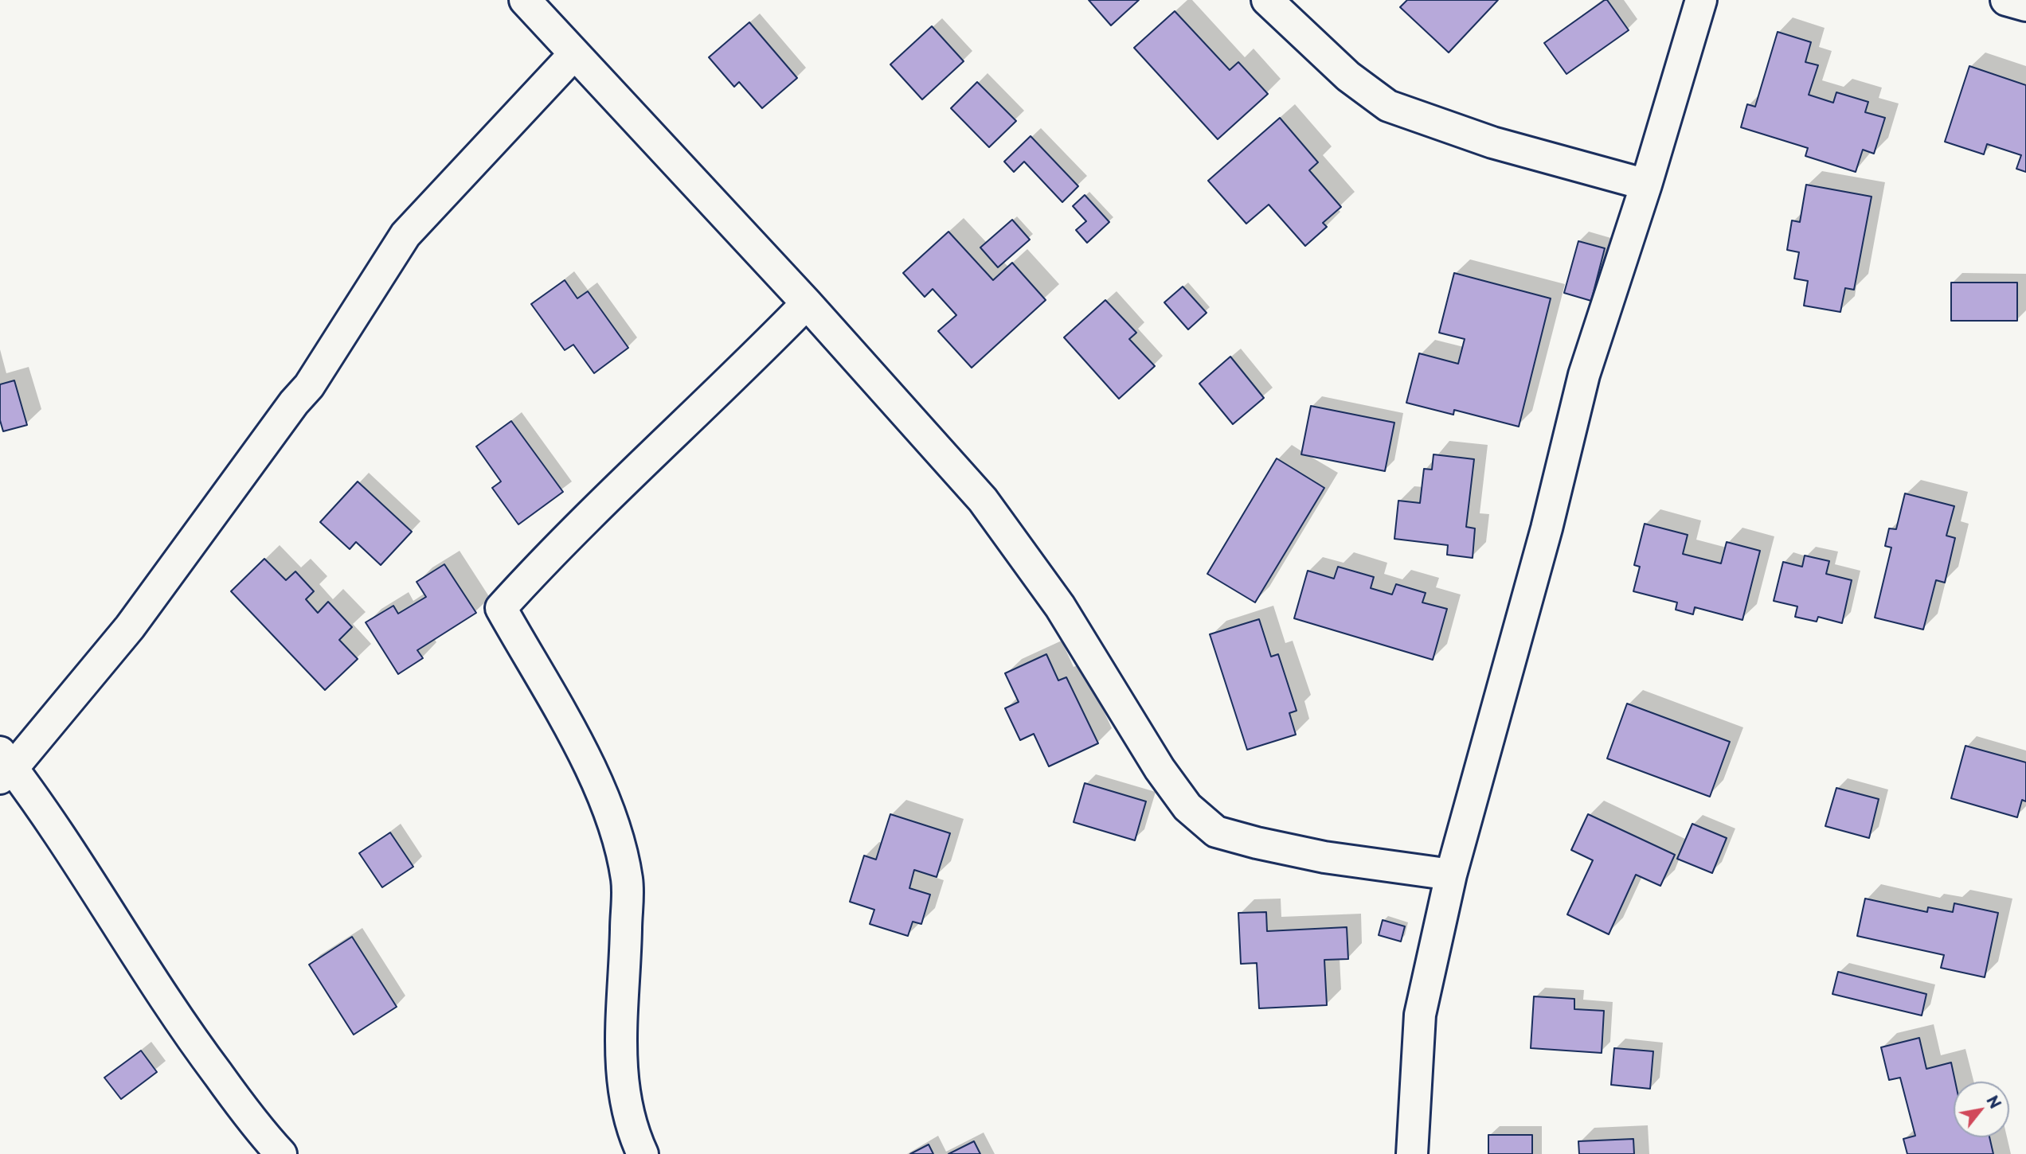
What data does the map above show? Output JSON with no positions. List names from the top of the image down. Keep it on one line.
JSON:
{"north":"top right"}
